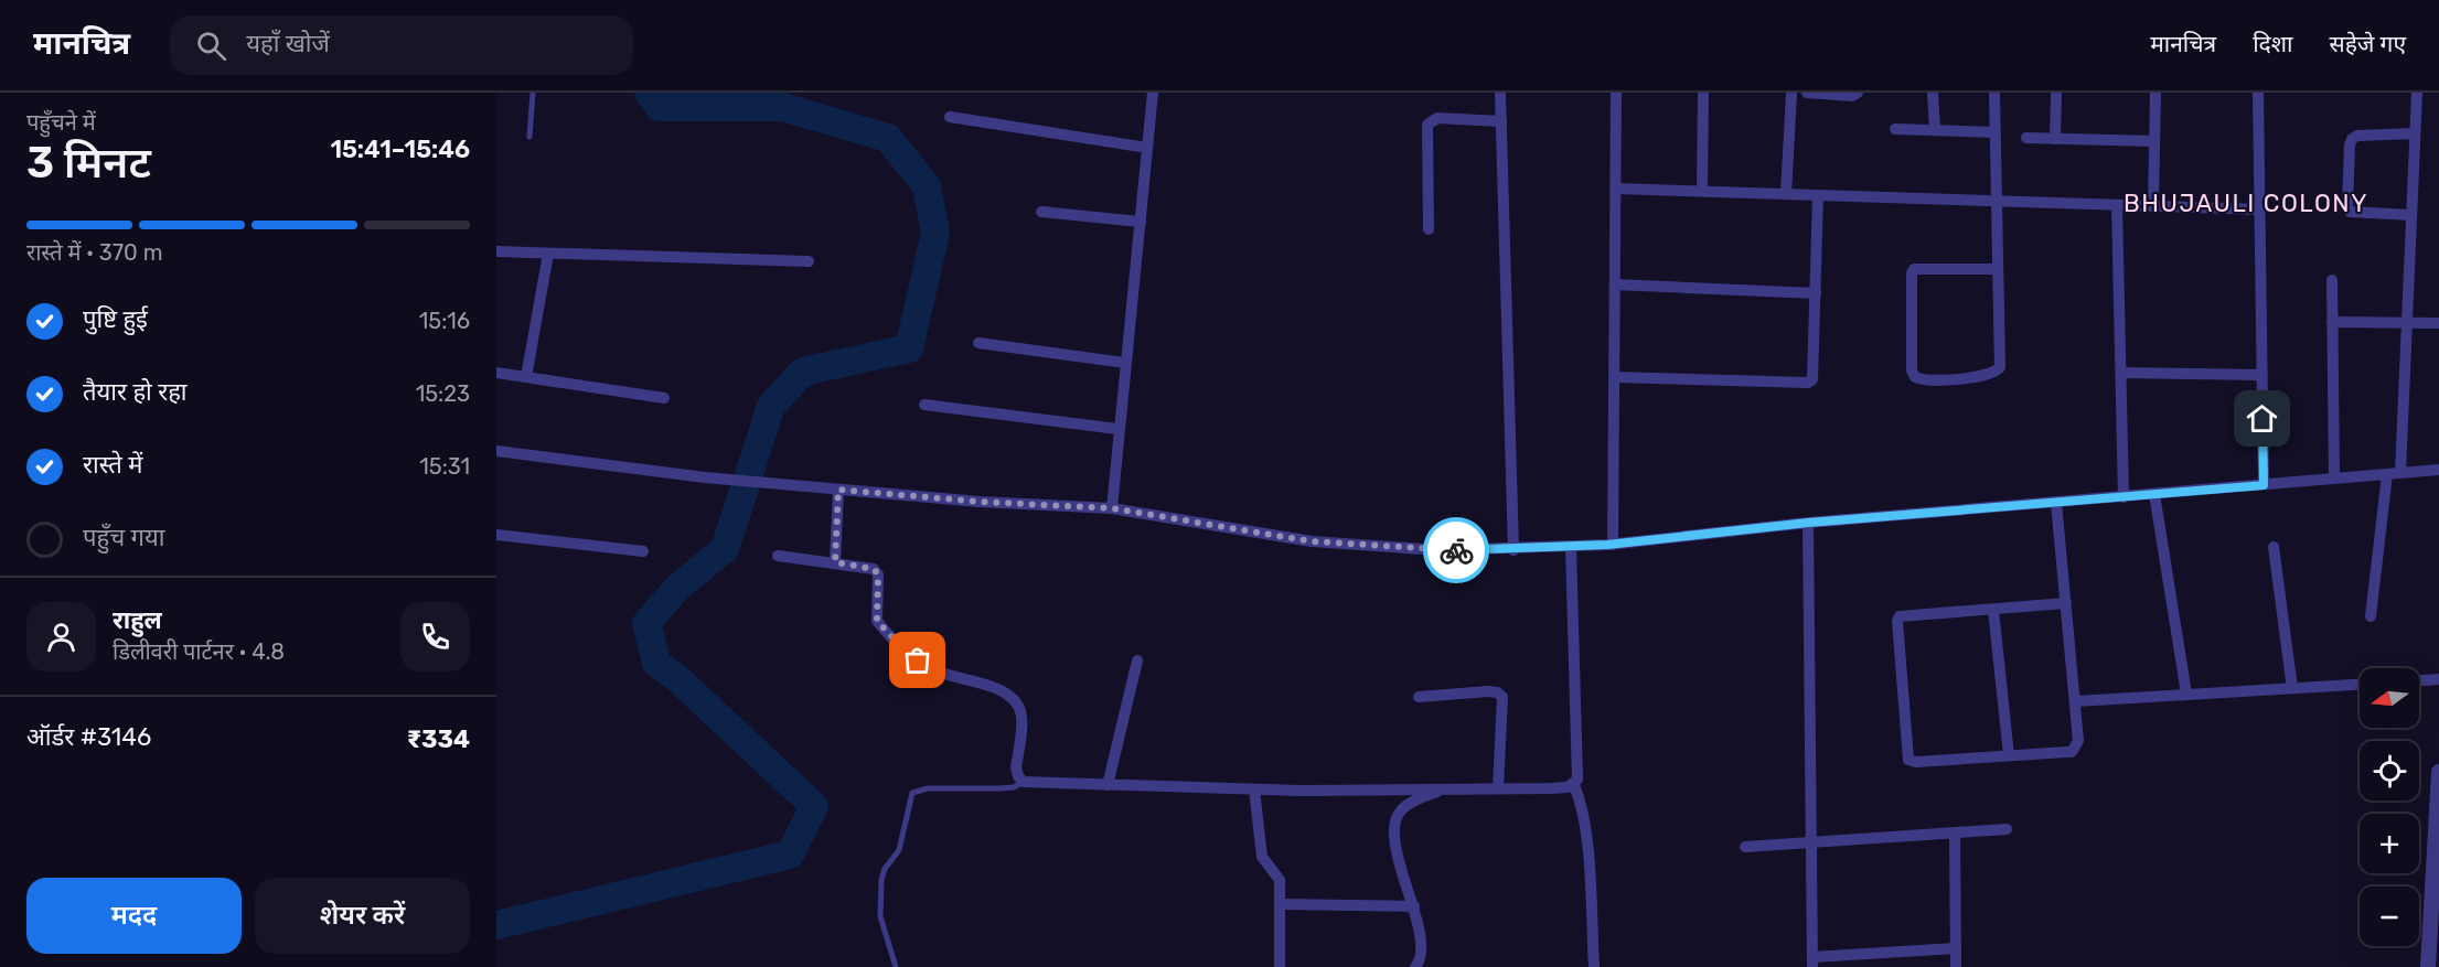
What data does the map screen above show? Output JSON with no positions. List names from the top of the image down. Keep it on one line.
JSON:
{"districts":["BHUJAULI COLONY"],"north":"left","page":{"header":"मानचित्र","search":"यहाँ खोजें","nav":["मानचित्र","दिशा","सहेजे गए"],"heading":["3 मिनट","पहुँचने में","15:41–15:46"],"panel":["राहुल","डिलीवरी पार्टनर · 4.8","ऑर्डर #3146","₹334"],"bar":"रास्ते में · 370 m","list":[["पुष्टि हुई","15:16"],["तैयार हो रहा","15:23"],["रास्ते में","15:31"],"पहुँच गया"],"map_buttons":["+","−"],"buttons":["मदद","शेयर करें"]}}
